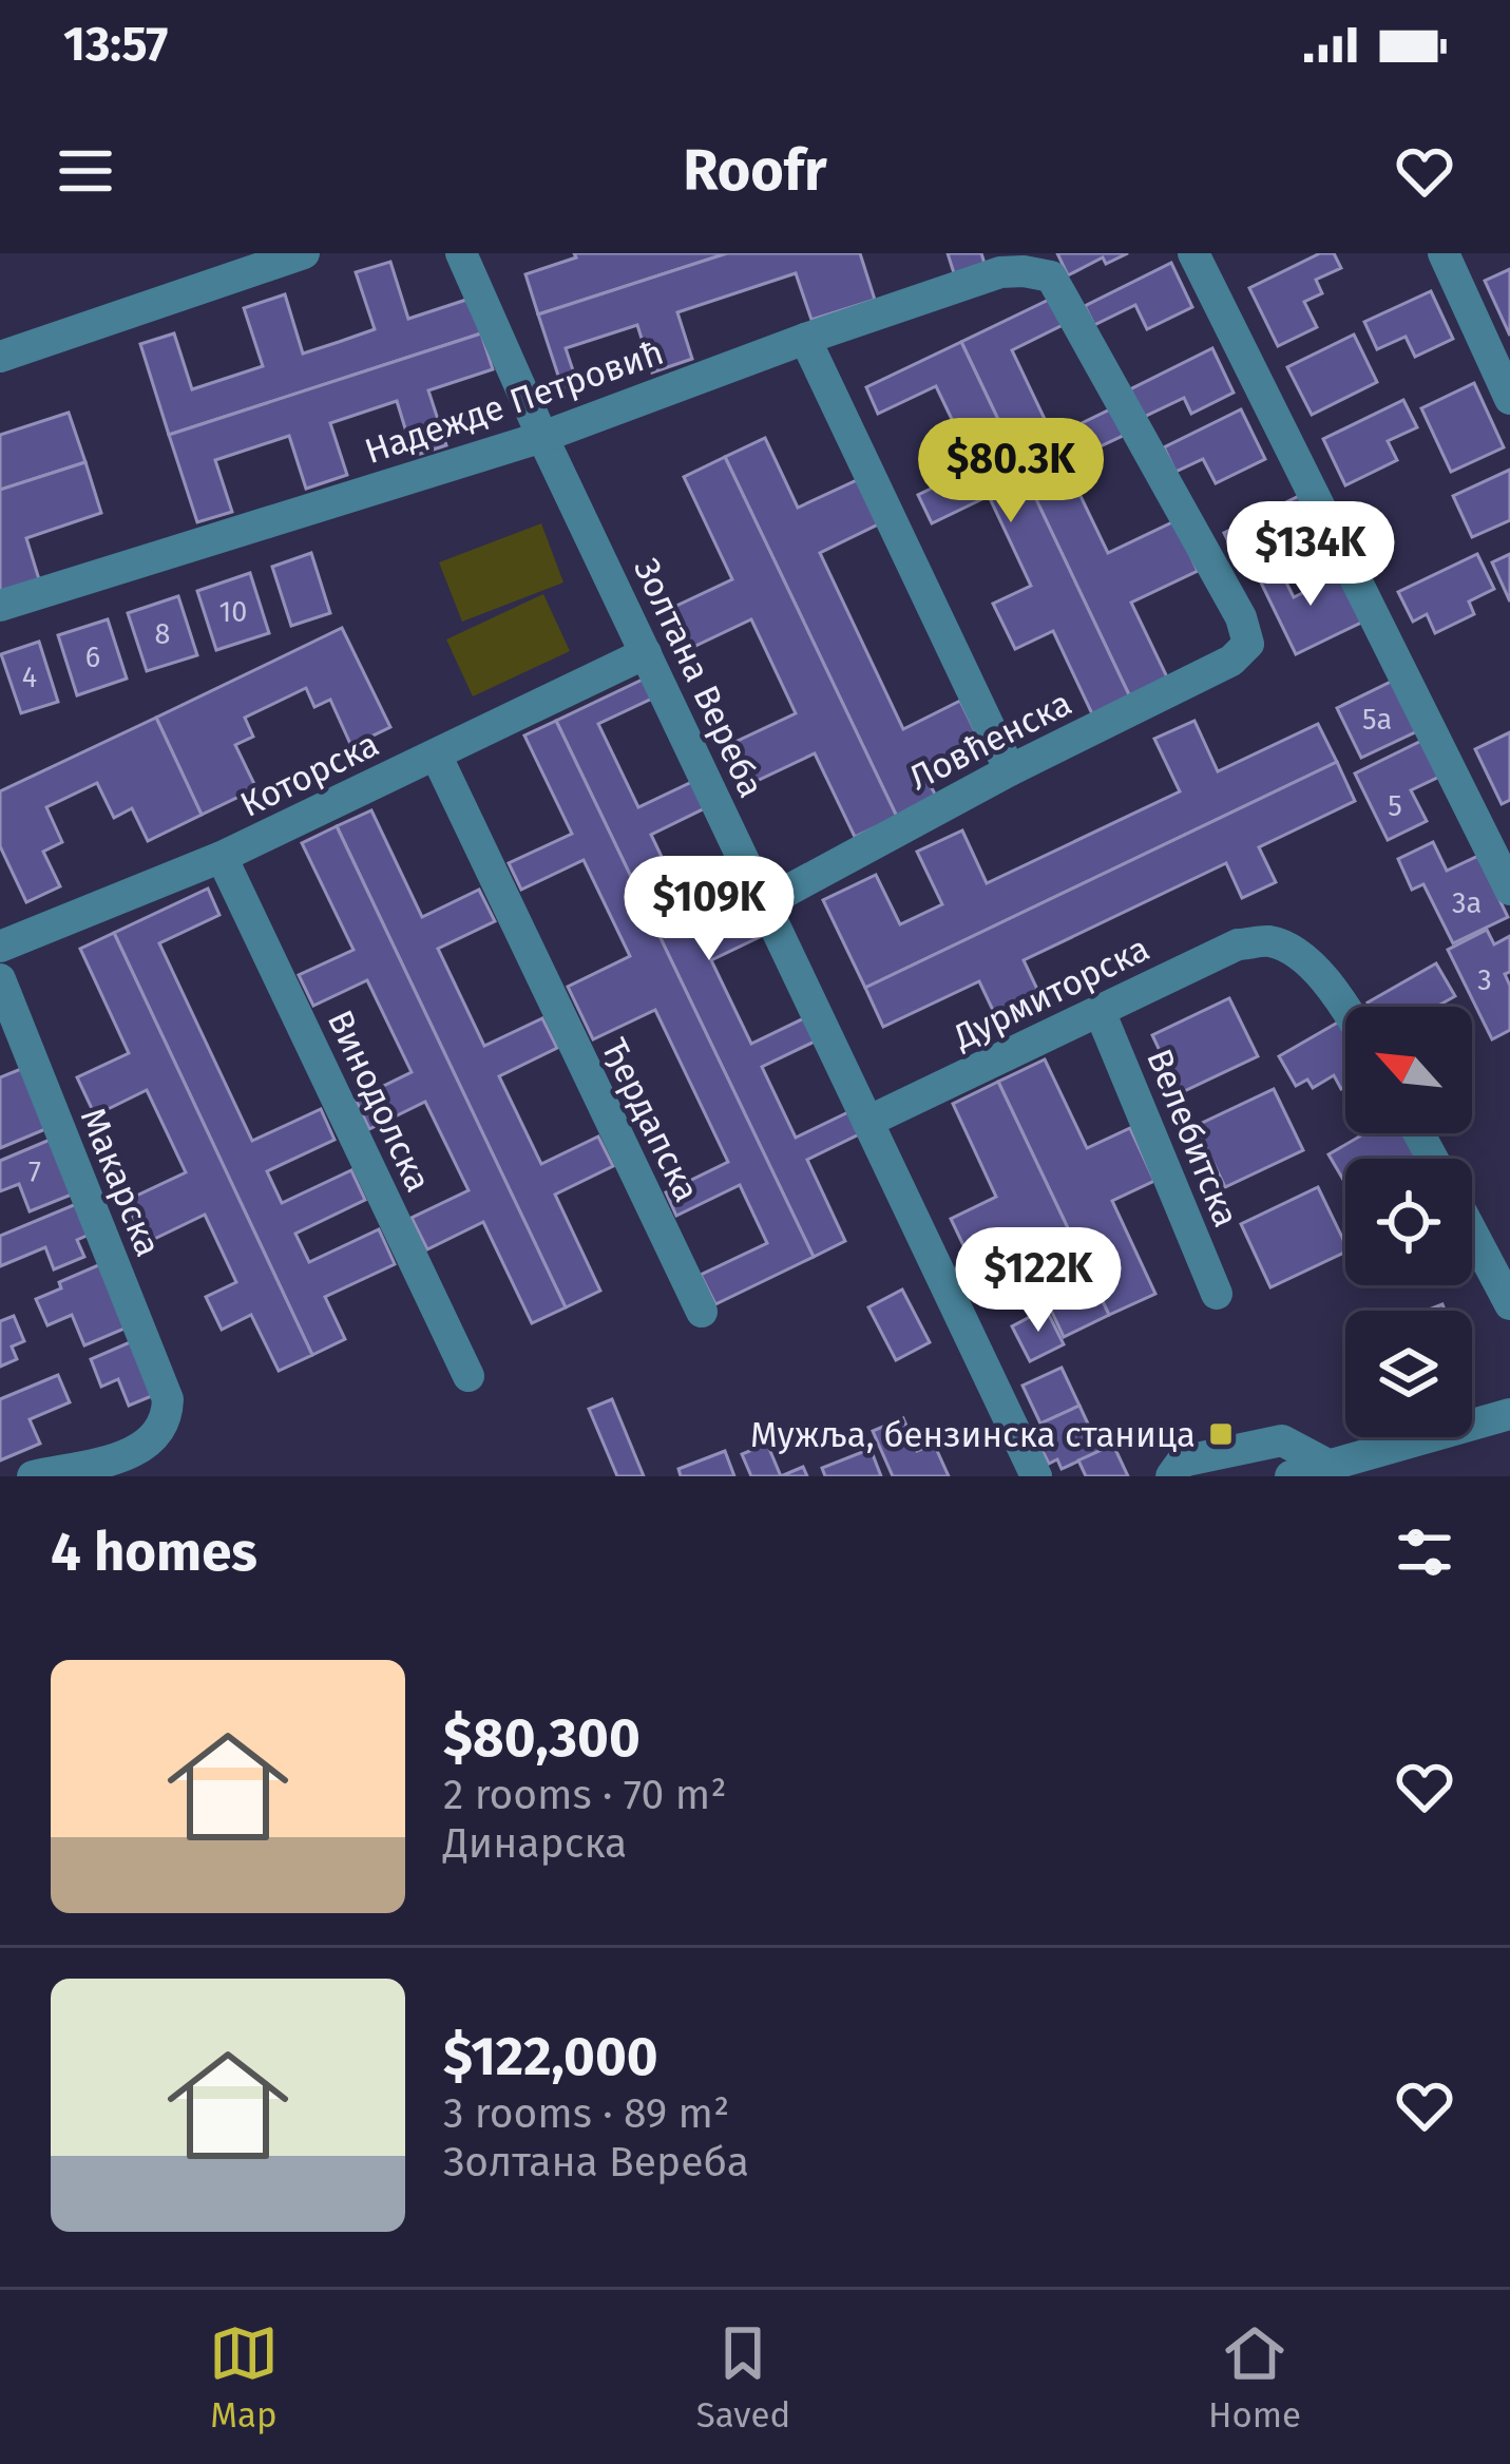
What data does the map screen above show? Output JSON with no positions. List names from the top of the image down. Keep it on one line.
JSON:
{"streets":{"street":["Надежде Петровић","Золтана Вереба","Ловћенска","Которска","Дурмиторска","Винодолска","Ђердапска","Велебитска","Макарска"]},"crossings":[["Надежде Петровић","Золтана Вереба"],["Надежде Петровић","Ловћенска"],["Золтана Вереба","Ловћенска"],["Золтана Вереба","Которска"],["Золтана Вереба","Дурмиторска"],["Которска","Винодолска"],["Которска","Ђердапска"],["Дурмиторска","Велебитска"]],"places":{"transit":["Мужља, бензинска станица"]},"house_numbers":["10","8","6","4","5a","5","3a","3","7"],"north":"top left","page":{"status":"13:57","header":"Roofr","price":["$80.3K","$134K","$109K","$122K"],"heading":"4 homes","list":[{"name":"$80,300","note":"2 rooms · 70 m² · Динарска"},{"name":"$122,000","note":"3 rooms · 89 m² · Золтана Вереба"}],"tabs":["Map","Saved","Home"]}}
